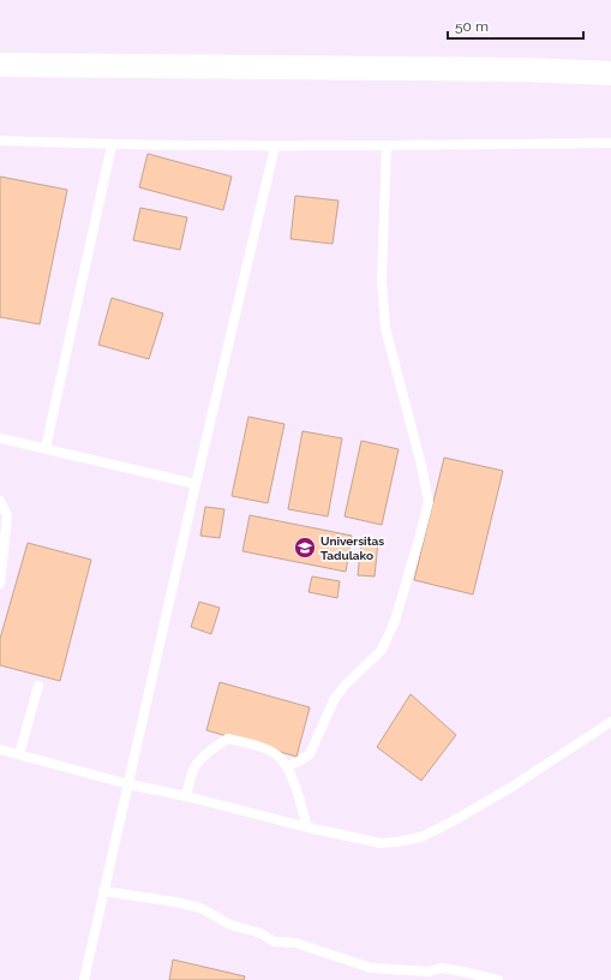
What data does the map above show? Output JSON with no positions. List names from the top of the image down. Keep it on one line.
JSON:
{"places":{"school or university":["Universitas Tadulako"]},"scale_bar":"50 m"}
